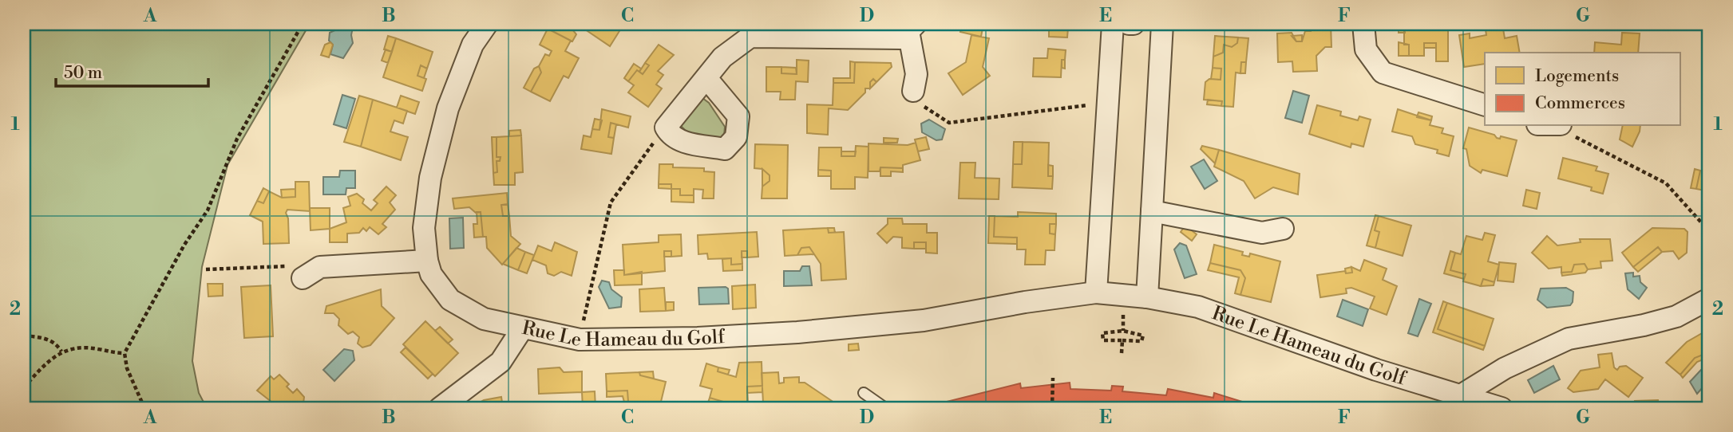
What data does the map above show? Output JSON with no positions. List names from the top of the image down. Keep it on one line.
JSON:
{"streets":{"street":["Rue Le Hameau du Golf"]},"legend":["Logements","Commerces"],"scale_bar":"50 m","grid":{"columns":["A","B","C","D","E","F","G"],"rows":["1","2"]}}
